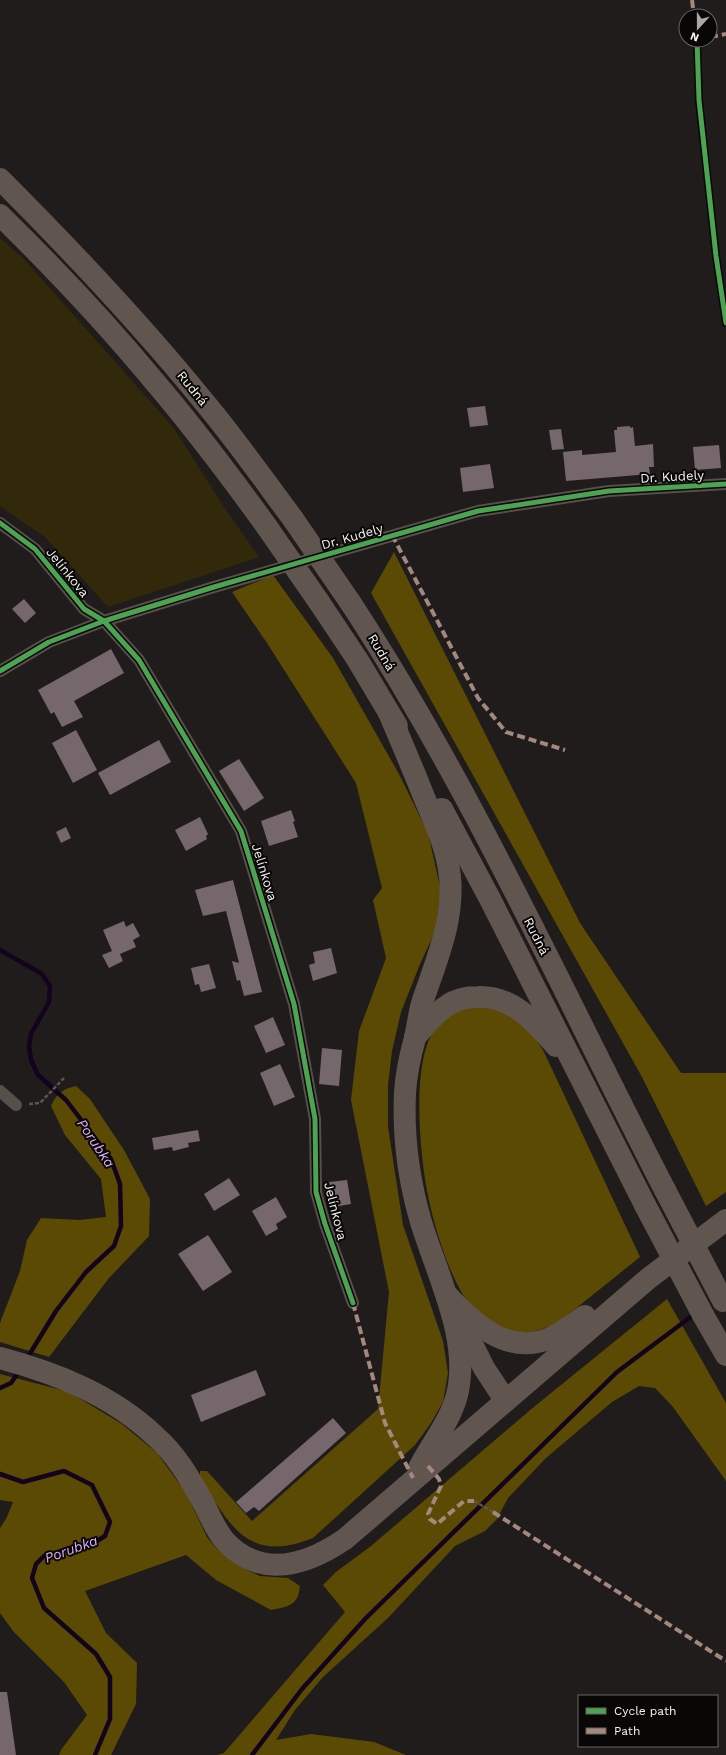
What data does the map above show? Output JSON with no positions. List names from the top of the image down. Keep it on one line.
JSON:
{"streets":{"highway":["Rudná"],"street":["Dr. Kudely","Jelínkova"]},"crossings":[["Dr. Kudely","Jelínkova"]],"water":["Porubka"],"legend":["Cycle path","Path"],"north":"bottom"}
